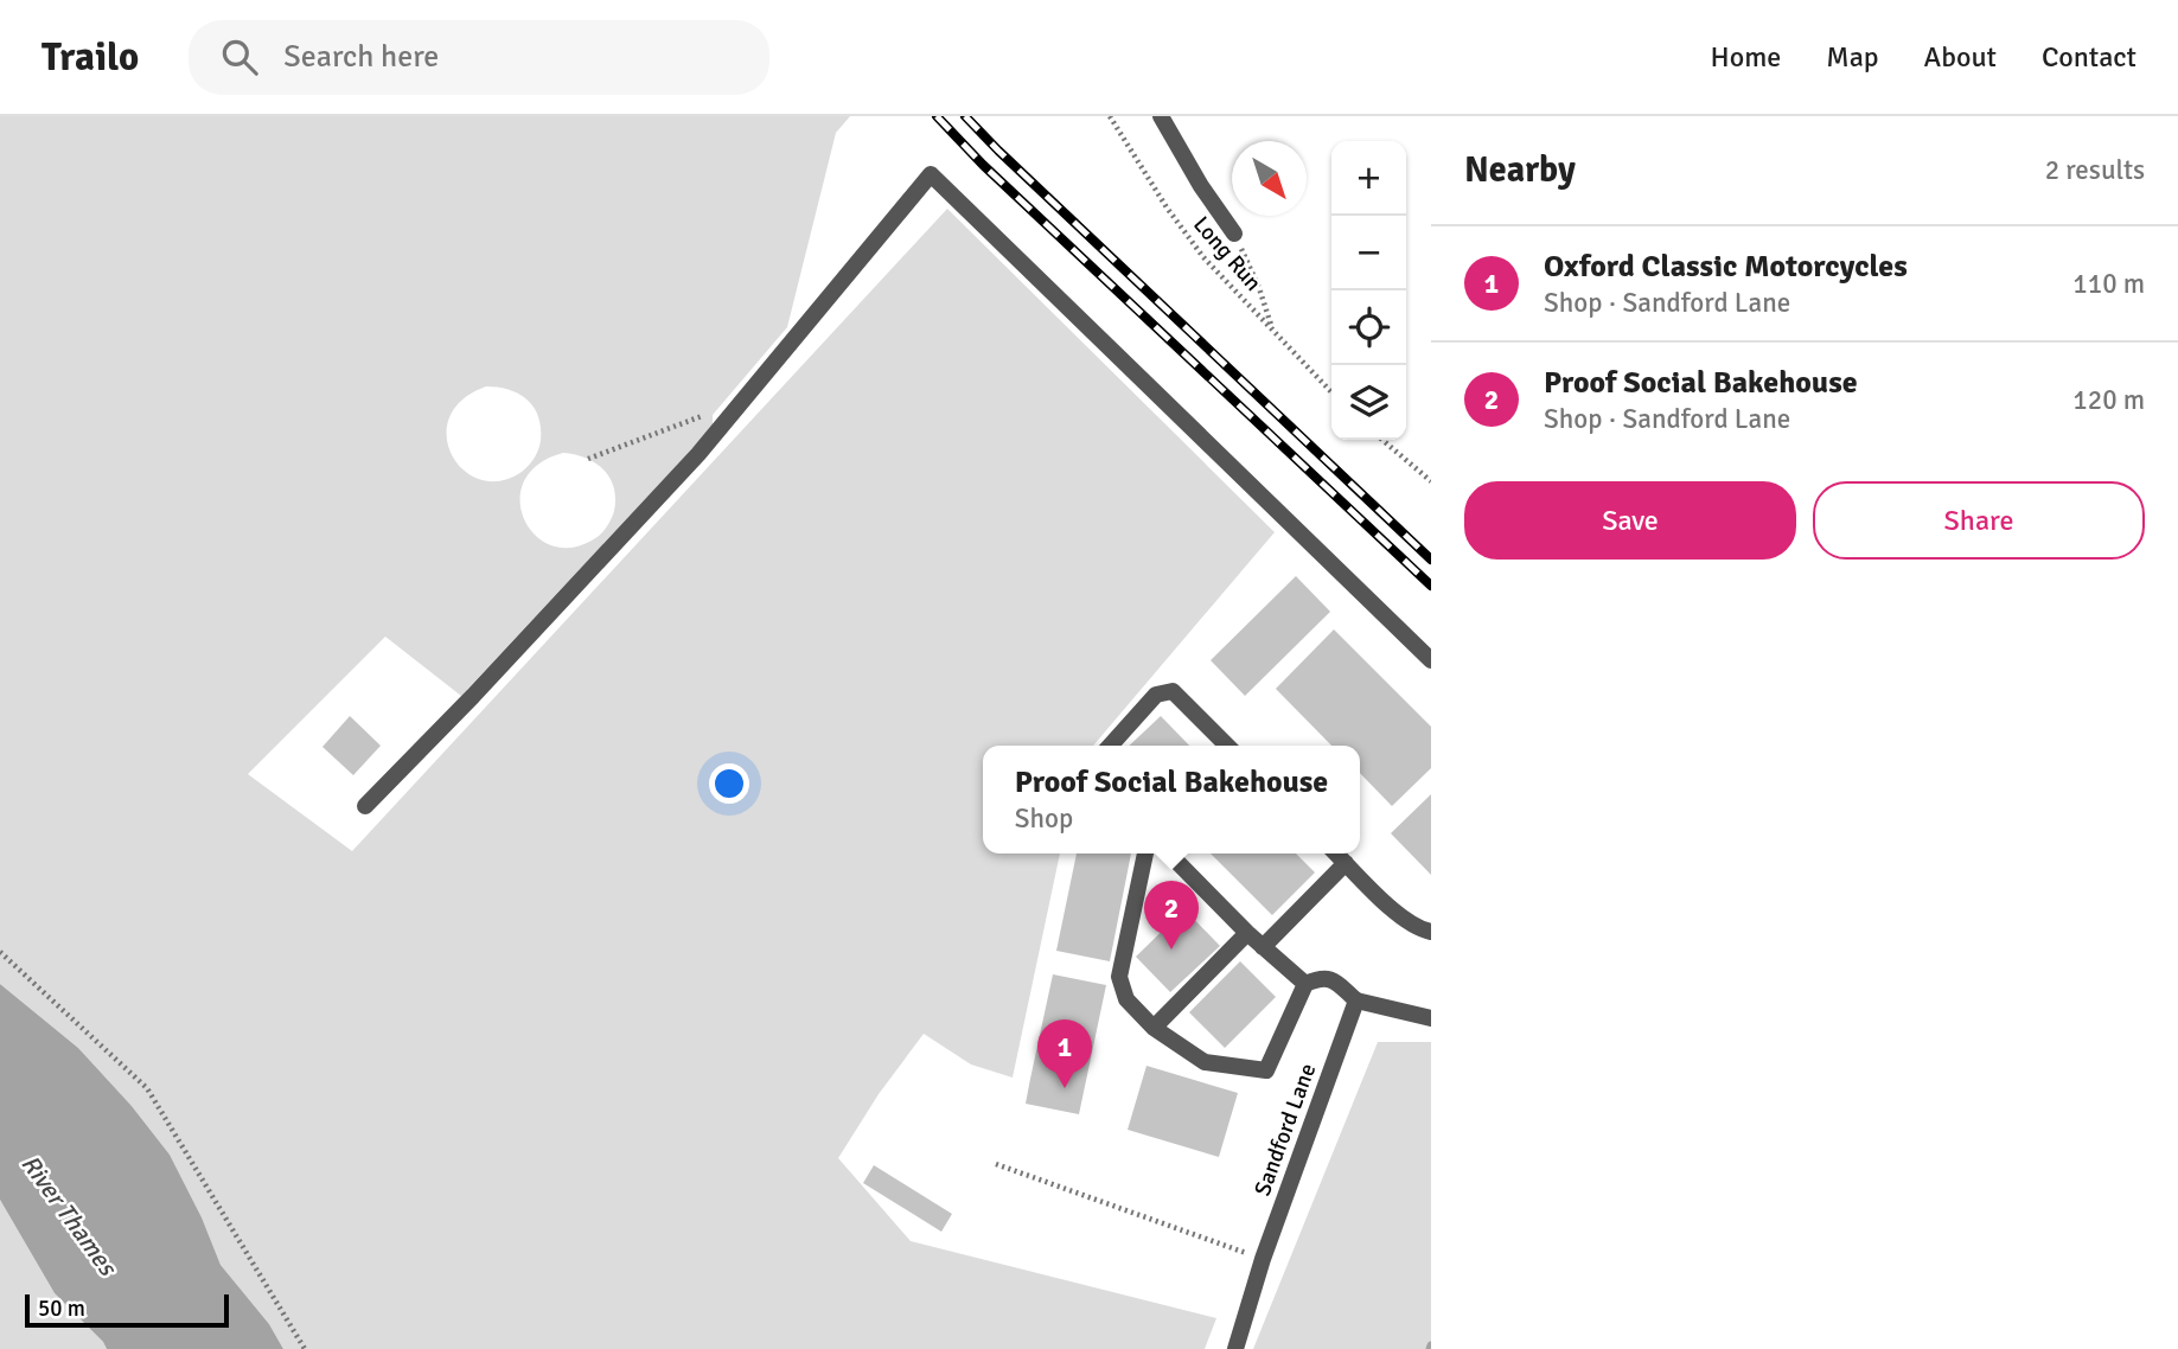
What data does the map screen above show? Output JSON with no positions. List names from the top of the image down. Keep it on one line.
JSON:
{"streets":{"street":["Sandford Lane"],"path":["Long Run"]},"water":["River Thames"],"scale_bar":"50 m","north":"bottom right","page":{"header":"Trailo","search":"Search here","nav":["Home","Map","About","Contact"],"heading":["Nearby","2 results"],"map_buttons":["+","−"],"list":[{"mark":"1","name":"Oxford Classic Motorcycles","note":"Shop · Sandford Lane","value":"110 m"},{"mark":"2","name":"Proof Social Bakehouse","note":"Shop · Sandford Lane","value":"120 m"}],"buttons":["Save","Share"],"popup":["Proof Social Bakehouse","Shop"],"pins":["2","1"],"scale":"50 m"}}
